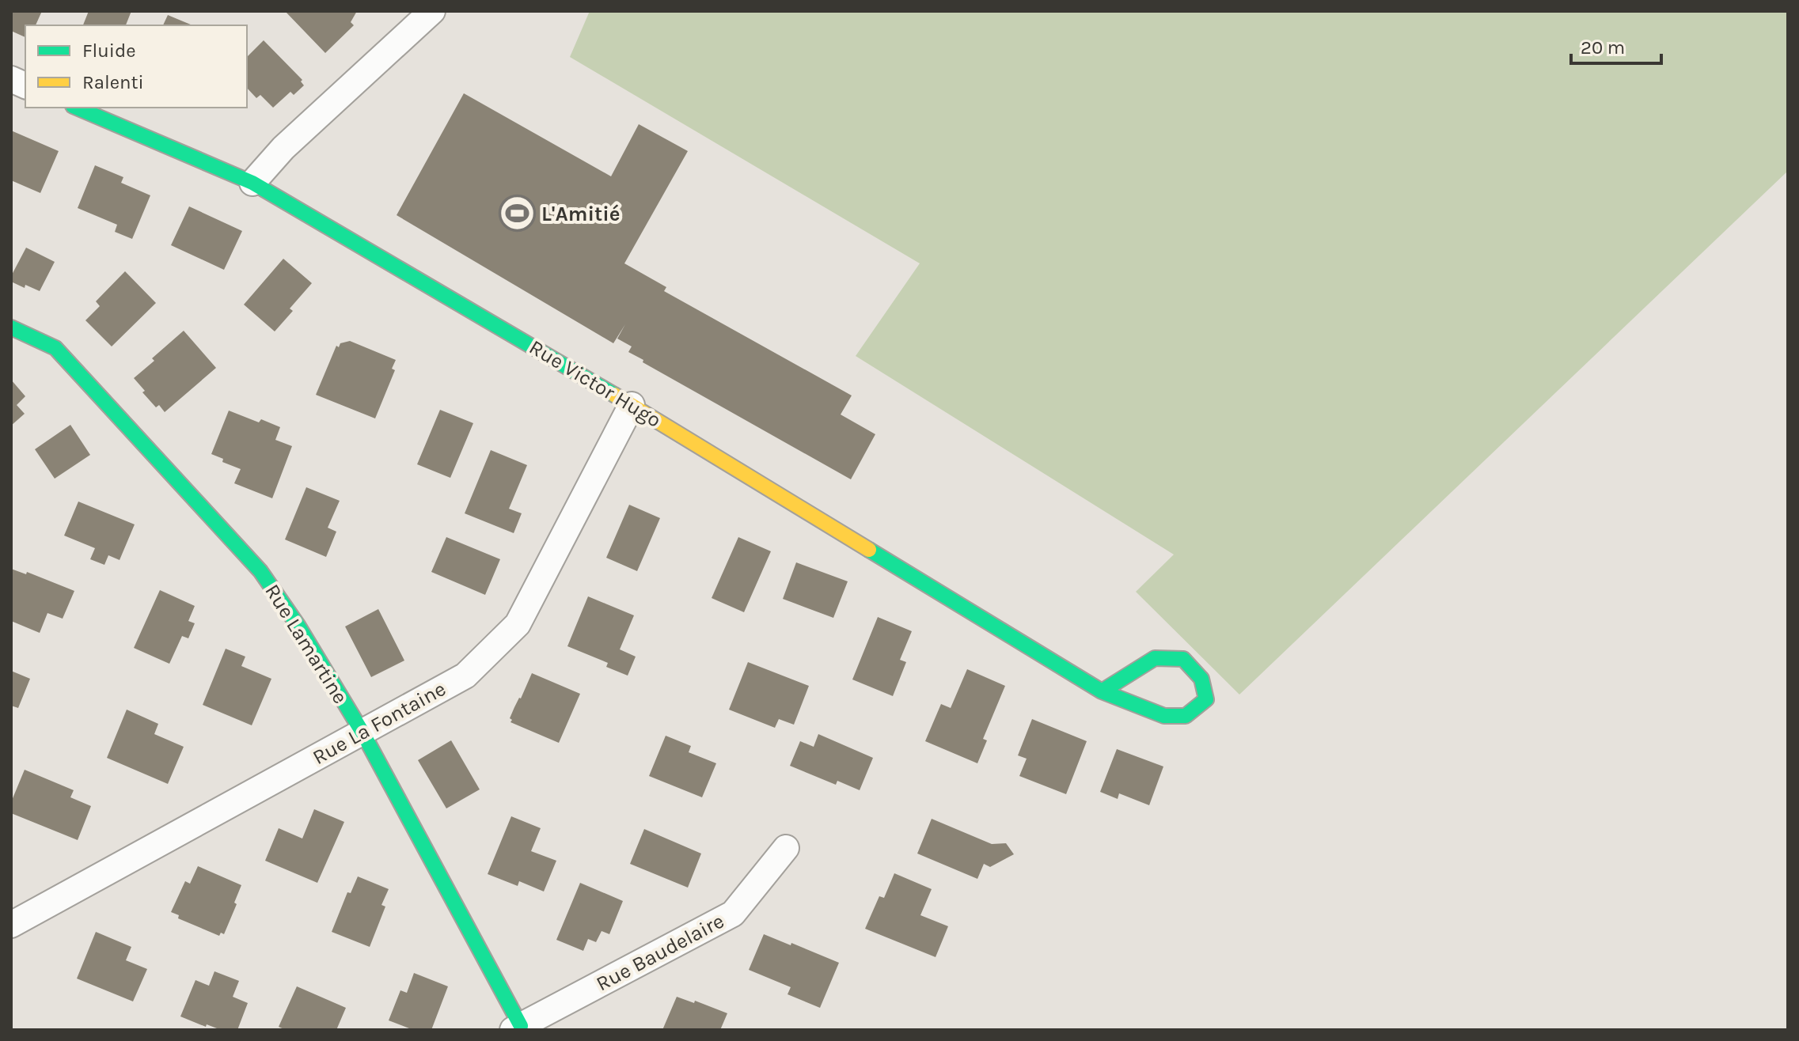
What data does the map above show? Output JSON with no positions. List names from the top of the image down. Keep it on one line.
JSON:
{"streets":{"street":["Rue Victor Hugo","Rue Lamartine","Rue La Fontaine","Rue Baudelaire"]},"crossings":[["Rue Victor Hugo","Rue La Fontaine"],["Rue Lamartine","Rue La Fontaine"],["Rue Lamartine","Rue Baudelaire"]],"places":{"sports":["L'Amitié"]},"legend":["Fluide","Ralenti"],"scale_bar":"20 m"}
